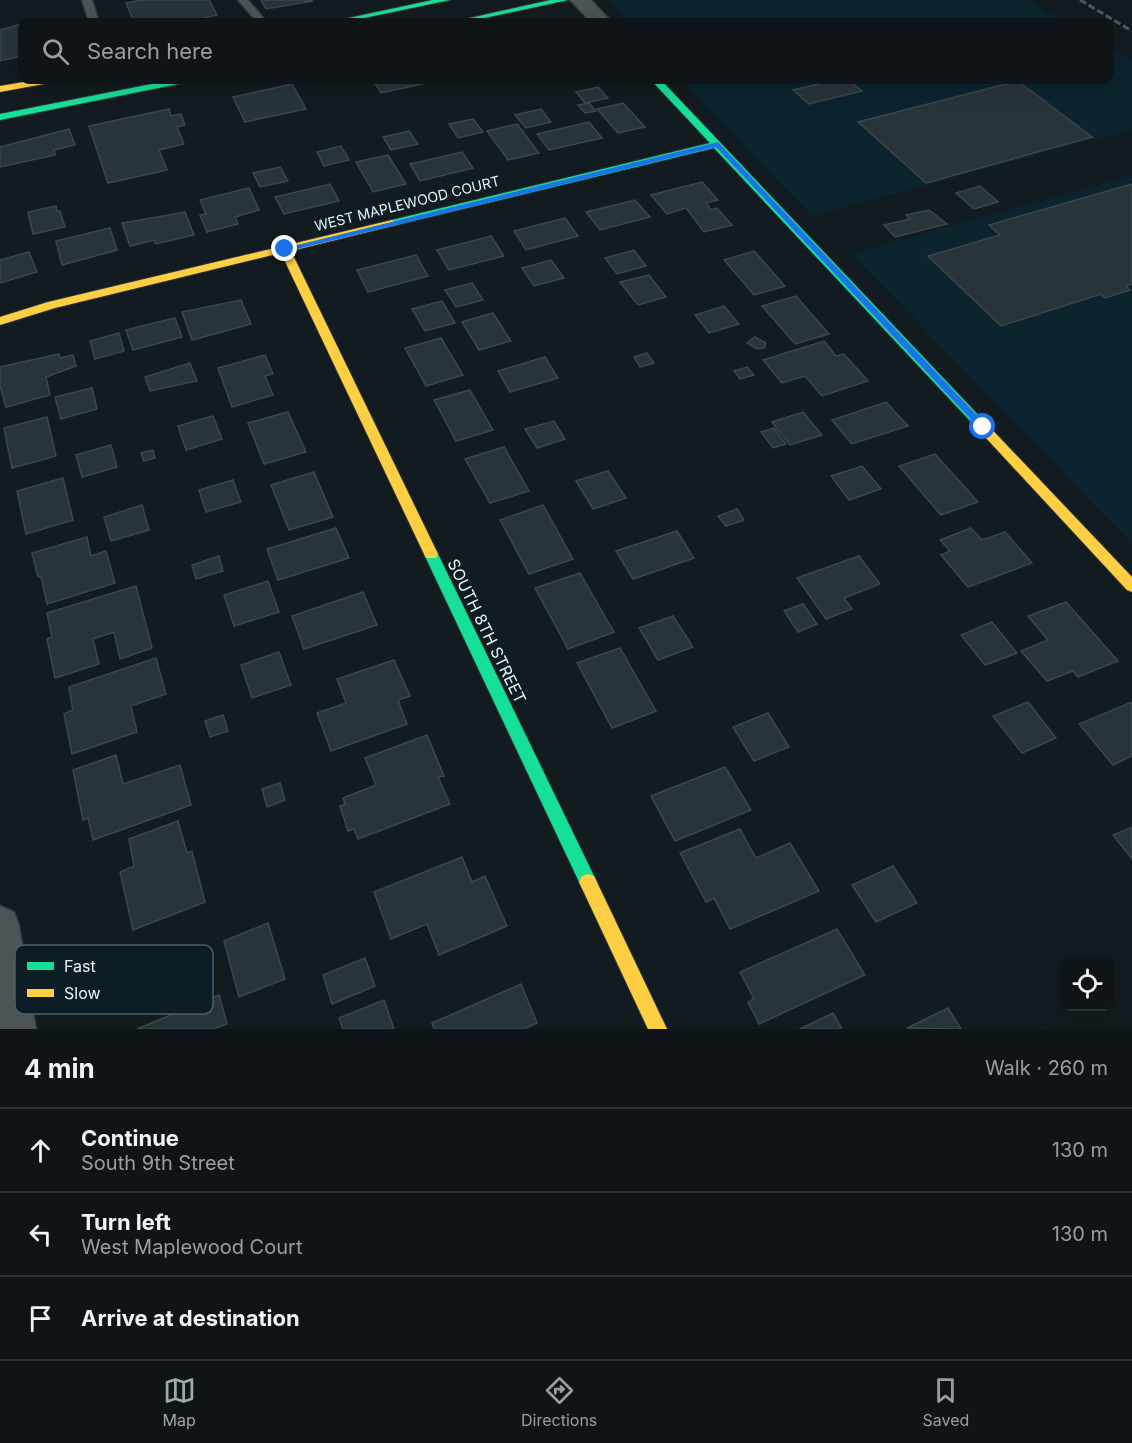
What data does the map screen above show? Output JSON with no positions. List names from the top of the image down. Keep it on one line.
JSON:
{"streets":{"street":["WEST MAPLEWOOD COURT","SOUTH 8TH STREET"]},"crossings":[["WEST MAPLEWOOD COURT","SOUTH 8TH STREET"]],"legend":["Fast","Slow"],"page":{"search":"Search here","heading":["4 min","Walk · 260 m"],"list":[["Continue","South 9th Street","130 m"],["Turn left","West Maplewood Court","130 m"],"Arrive at destination"],"nav":["Map","Directions","Saved"]}}
